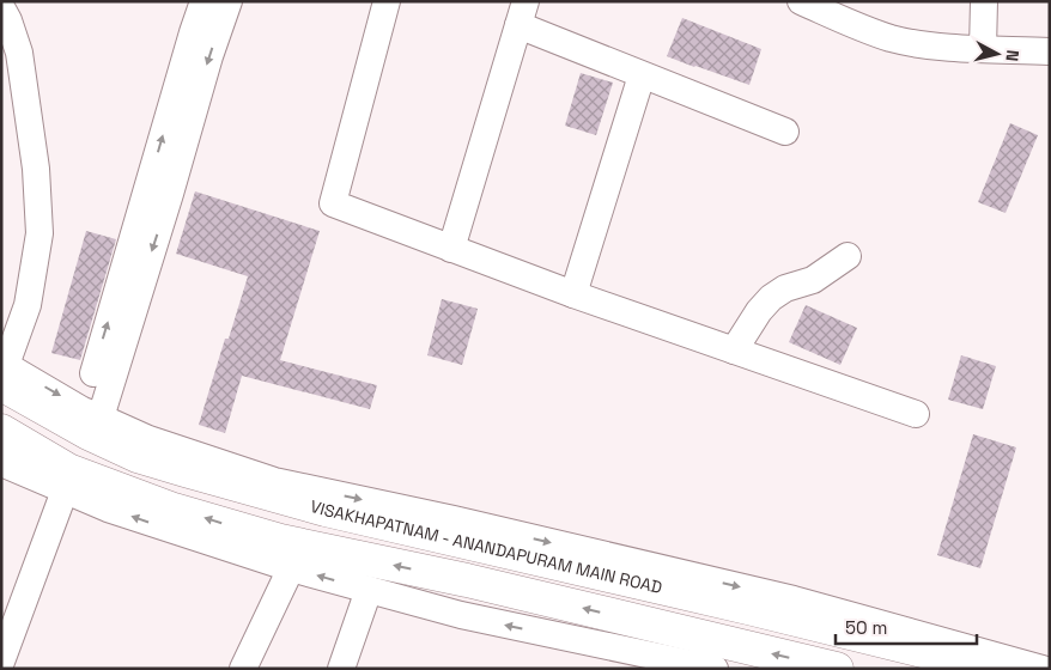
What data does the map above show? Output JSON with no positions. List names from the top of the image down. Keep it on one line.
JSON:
{"streets":{"main road":["VISAKHAPATNAM - ANANDAPURAM MAIN ROAD"]},"scale_bar":"50 m","north":"right"}
